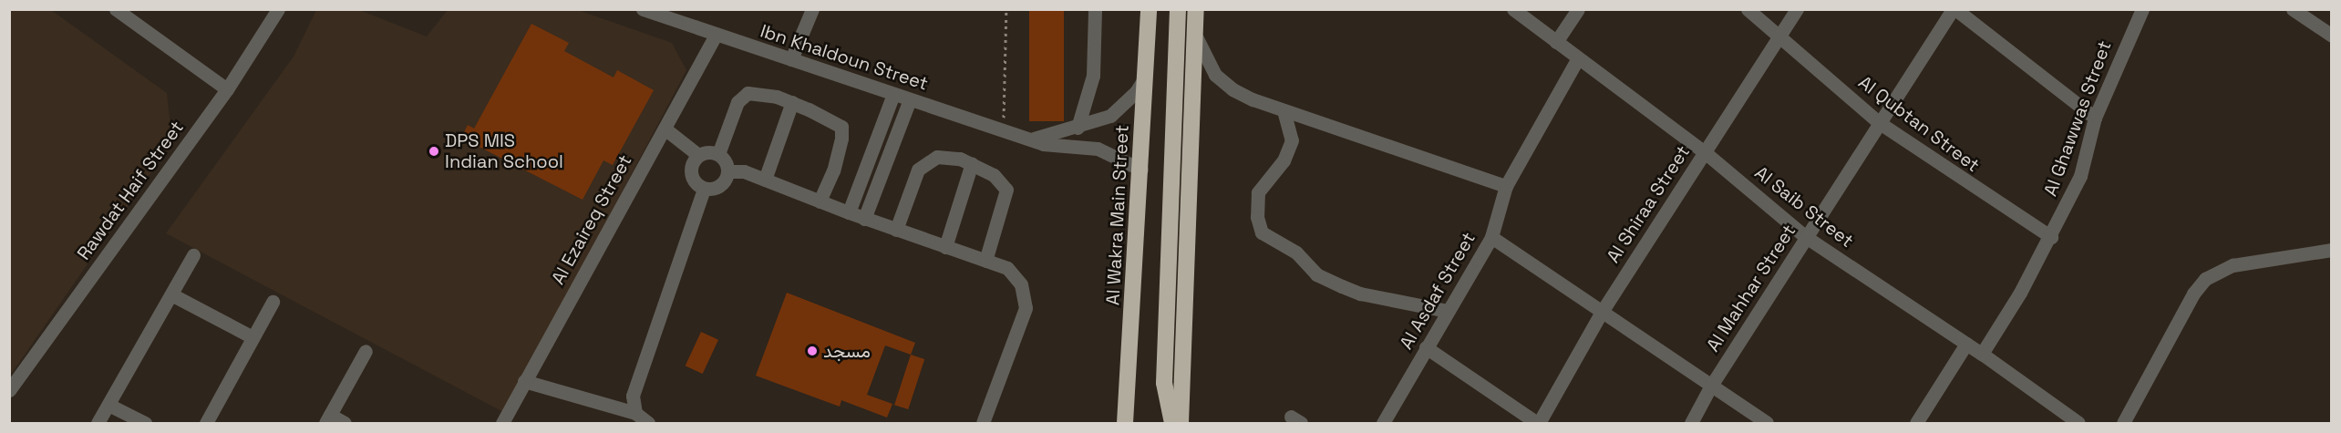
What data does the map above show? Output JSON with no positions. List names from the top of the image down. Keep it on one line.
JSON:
{"streets":{"highway":["Al Wakra Main Street"],"street":["Ibn Khaldoun Street","Al Ghawwas Street","Al Qubtan Street","Rawdat Haif Street","Al Shiraa Street","Al Saib Street","Al Ezaireq Street","Al Mahhar Street","Al Asdaf Street"]},"crossings":[["Ibn Khaldoun Street","Al Wakra Main Street"],["Ibn Khaldoun Street","Al Ezaireq Street"],["Al Ghawwas Street","Al Qubtan Street"],["Al Ghawwas Street","Al Saib Street"],["Al Qubtan Street","Al Shiraa Street"],["Al Qubtan Street","Al Mahhar Street"],["Al Shiraa Street","Al Saib Street"],["Al Saib Street","Al Mahhar Street"],["Al Saib Street","Al Asdaf Street"]],"places":["DPS MIS Indian School","مسجد"]}
